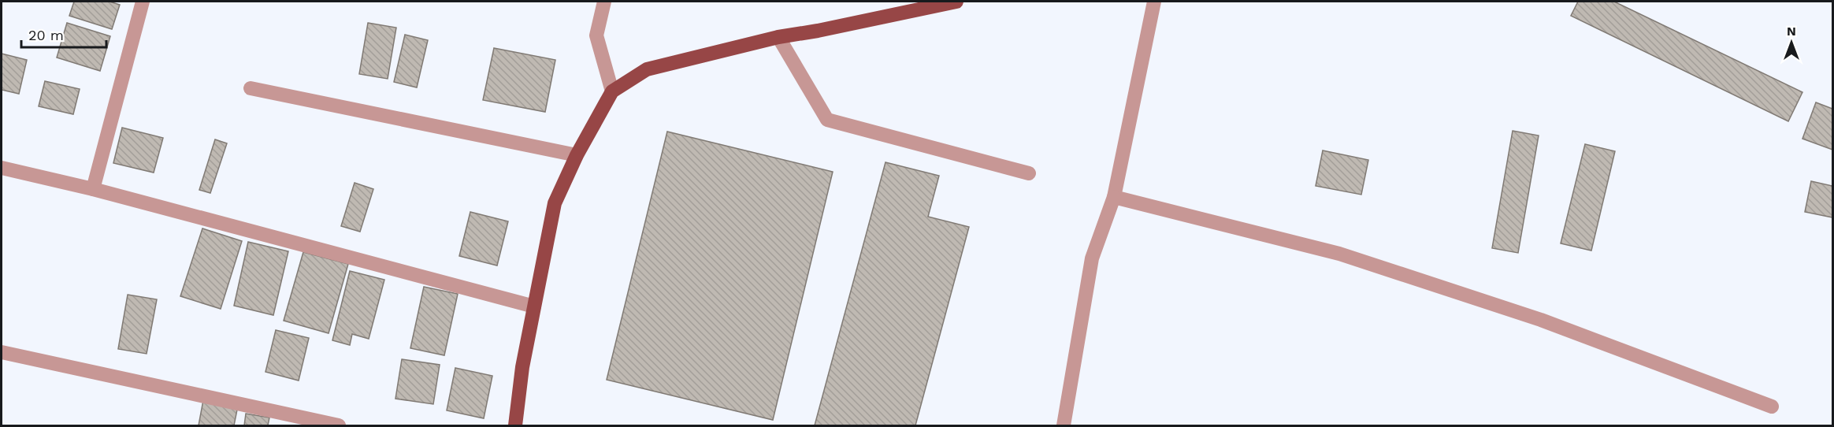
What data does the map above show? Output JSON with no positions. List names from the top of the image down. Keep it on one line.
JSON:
{"scale_bar":"20 m","north":"top"}
